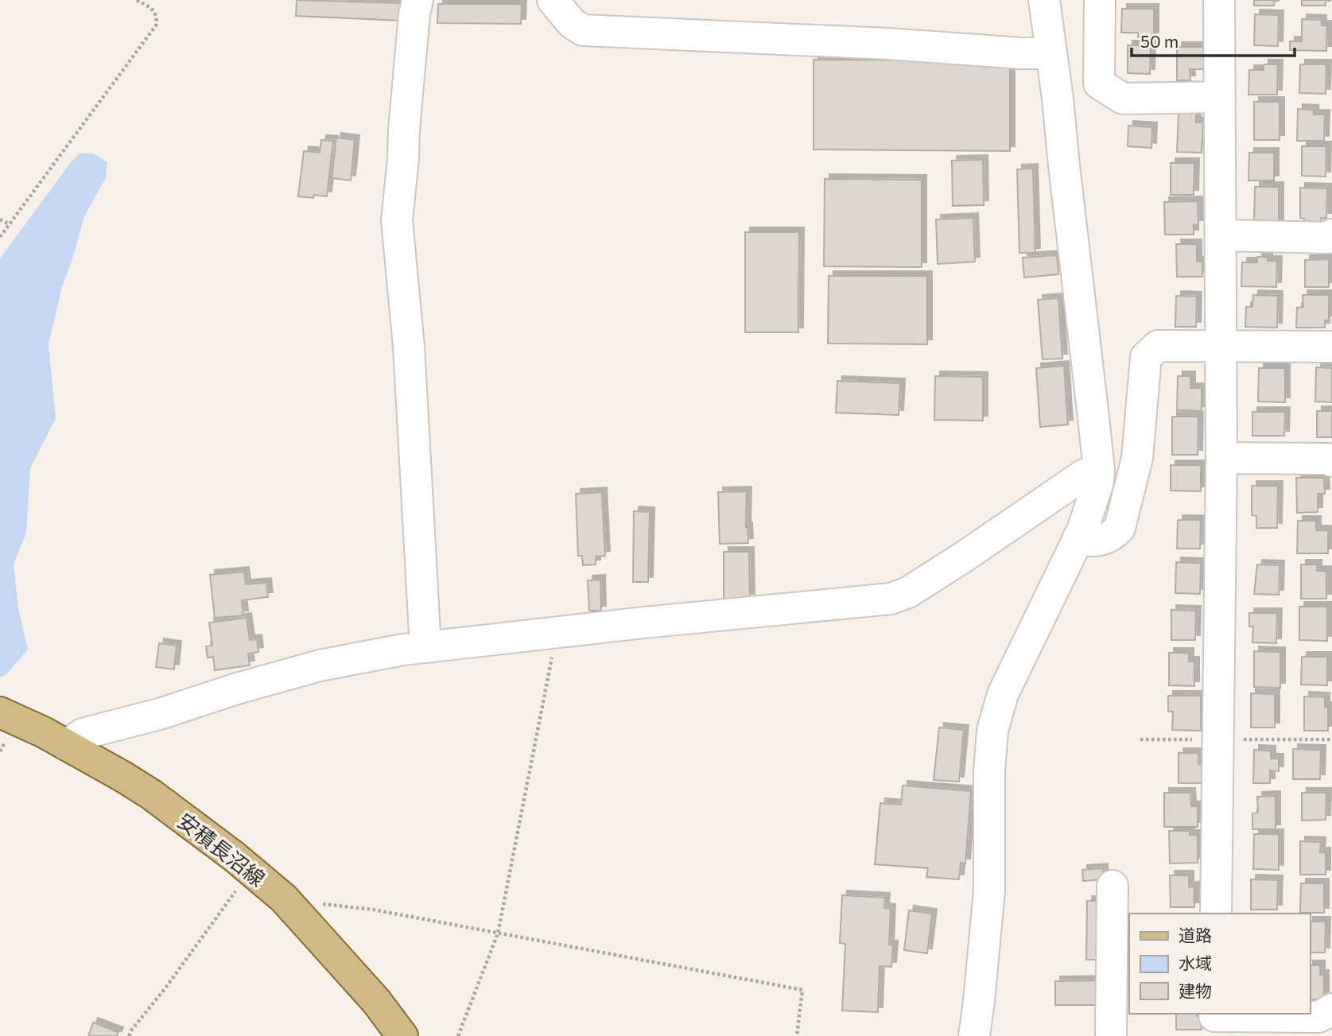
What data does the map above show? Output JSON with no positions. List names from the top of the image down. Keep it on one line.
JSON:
{"streets":{"main road":["安積長沼線"]},"legend":["道路","水域","建物"],"scale_bar":"50 m"}
